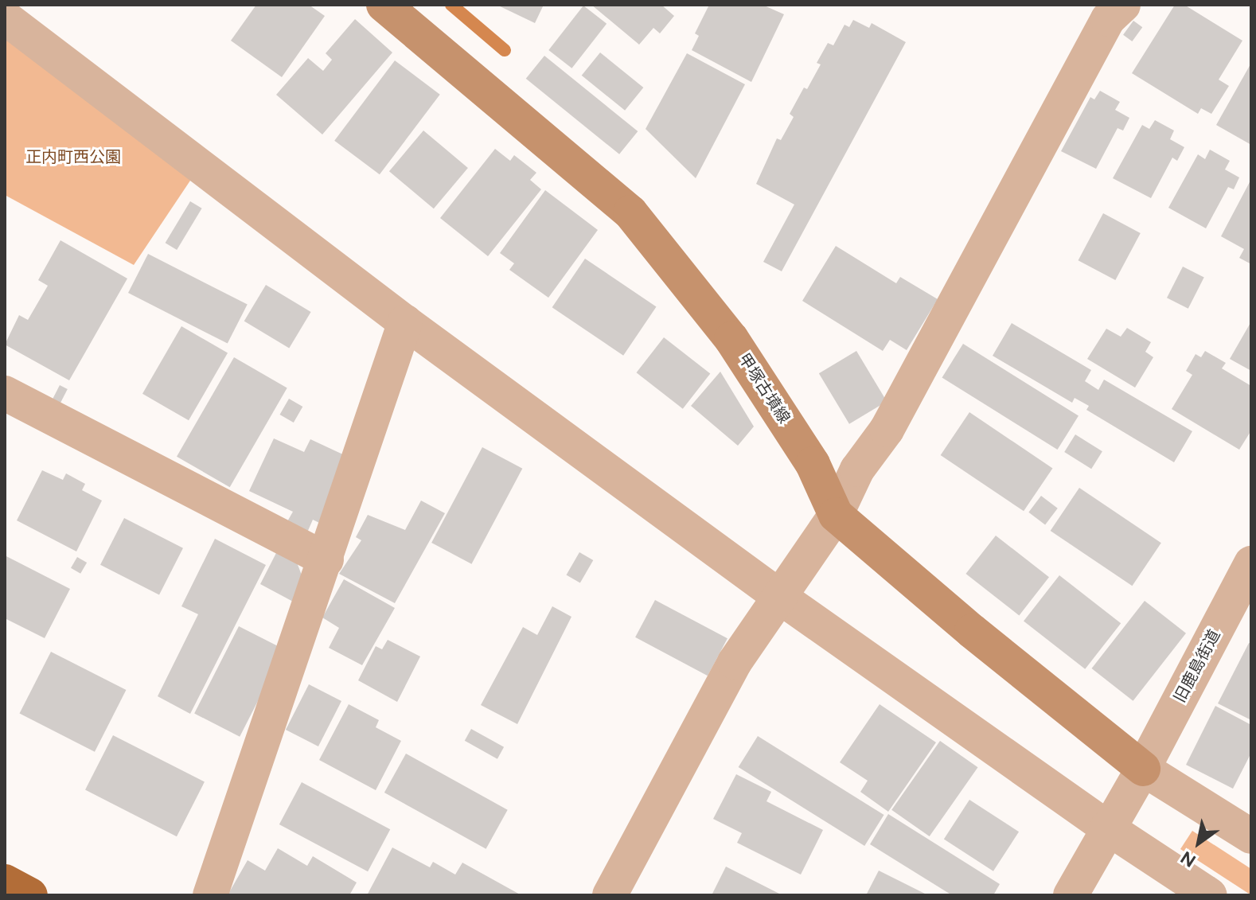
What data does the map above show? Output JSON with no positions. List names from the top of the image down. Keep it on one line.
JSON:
{"streets":{"main road":["甲塚古墳線"],"street":["旧鹿島街道"]},"crossings":[["甲塚古墳線","旧鹿島街道"]],"parks":["正内町西公園"],"north":"bottom left"}
